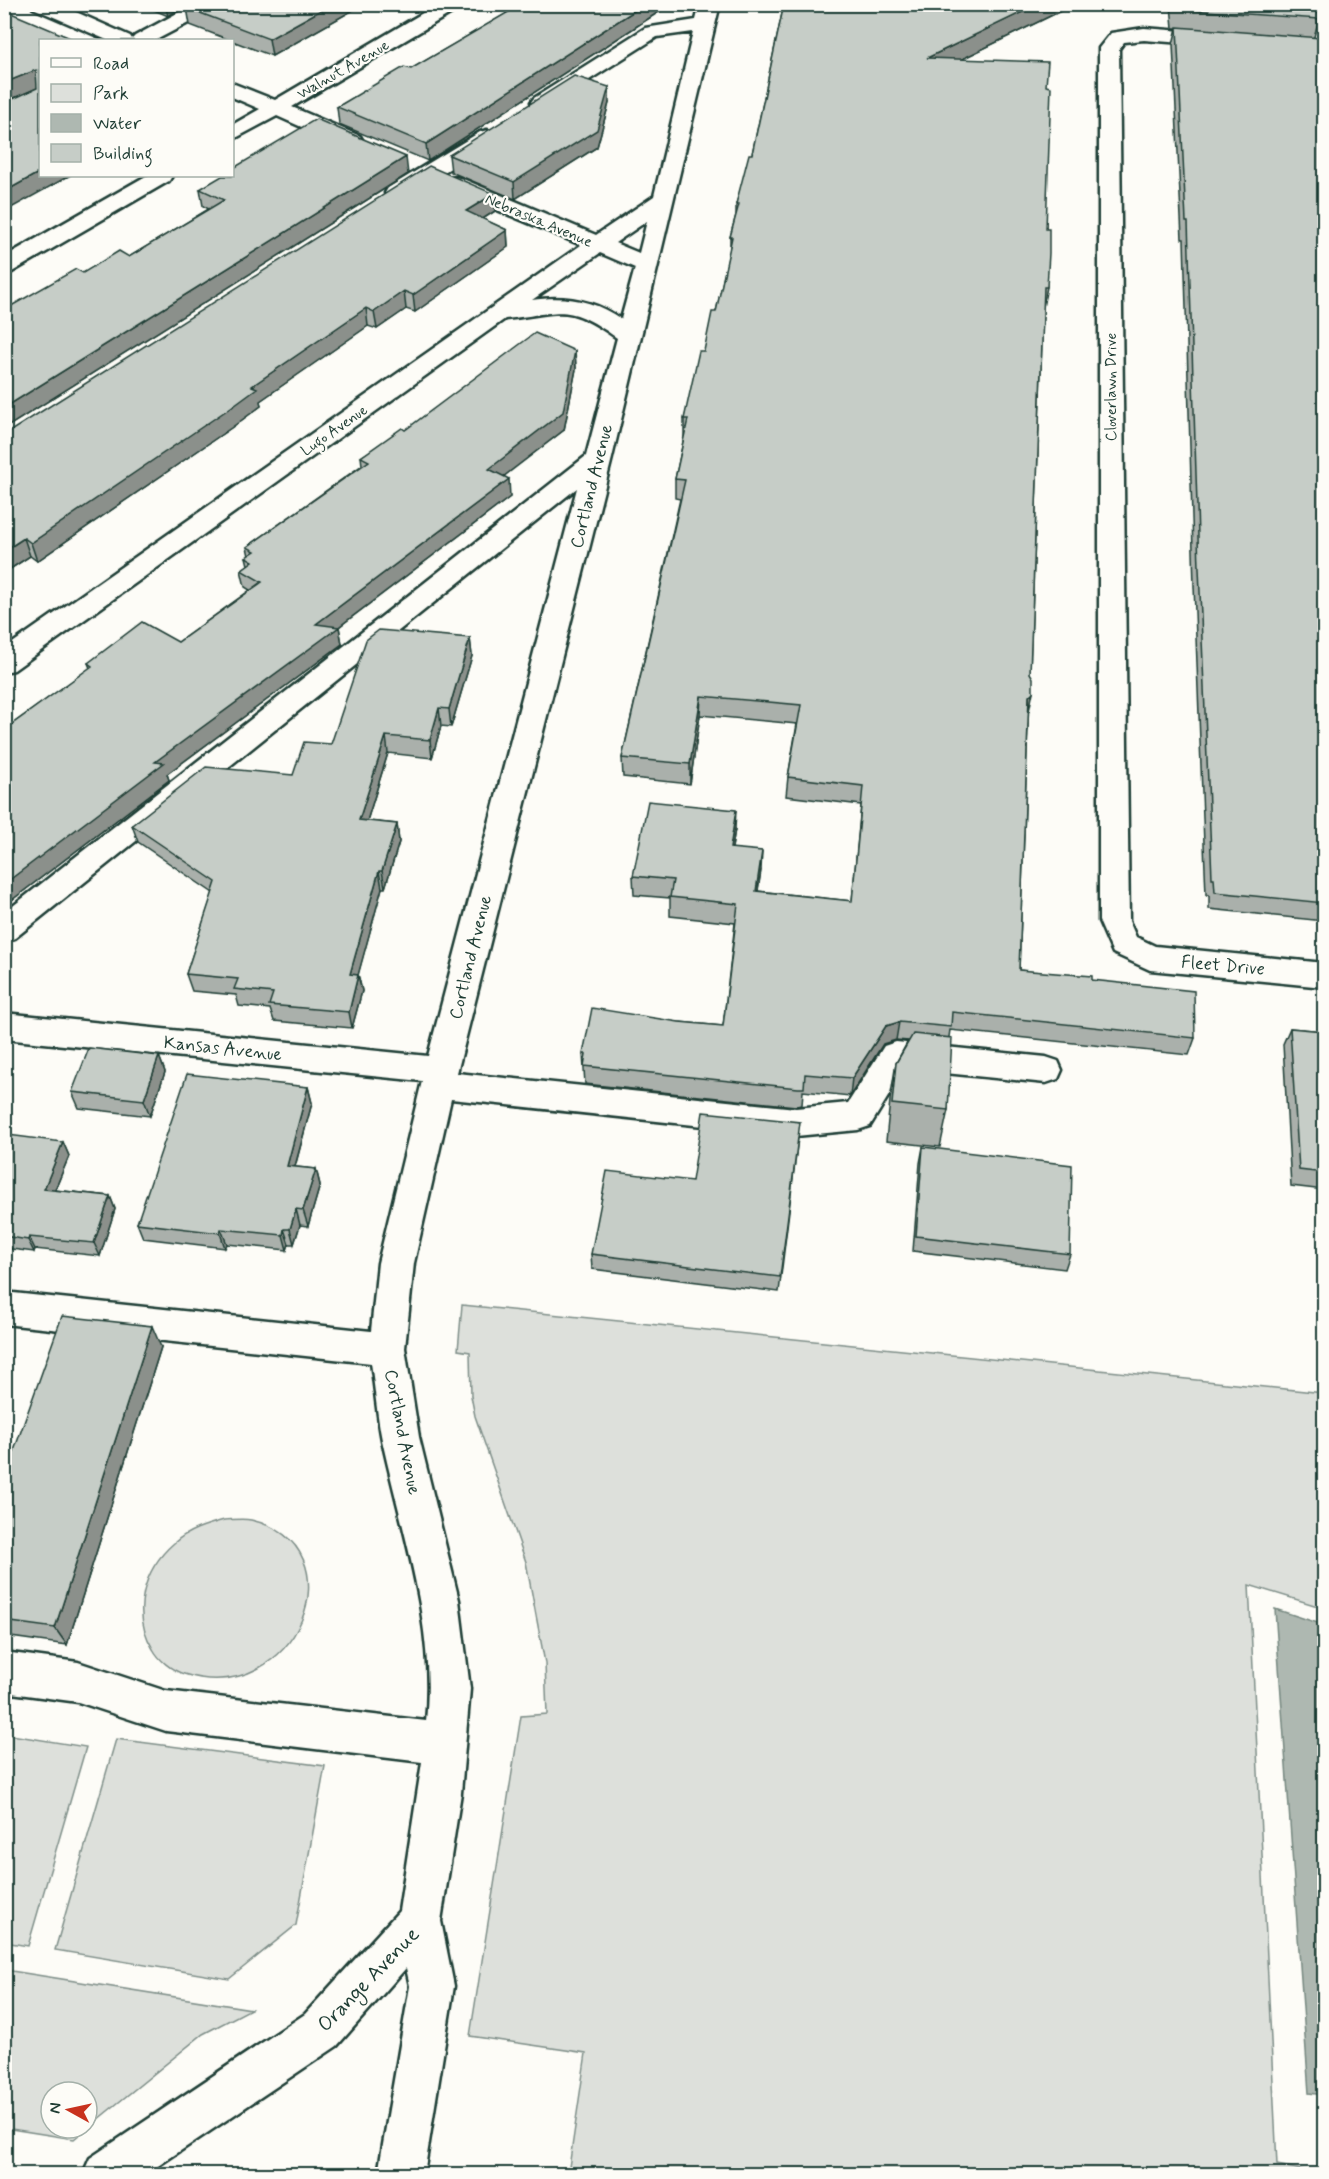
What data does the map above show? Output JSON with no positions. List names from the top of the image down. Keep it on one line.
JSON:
{"streets":{"street":["Walnut Avenue","Nebraska Avenue","Cloverlawn Drive","Lugo Avenue","Cortland Avenue","Fleet Drive","Kansas Avenue","Orange Avenue"]},"crossings":[["Nebraska Avenue","Lugo Avenue"],["Nebraska Avenue","Cortland Avenue"],["Cloverlawn Drive","Fleet Drive"],["Lugo Avenue","Cortland Avenue"],["Cortland Avenue","Kansas Avenue"],["Cortland Avenue","Orange Avenue"]],"legend":["Road","Park","Water","Building"],"north":"left"}
